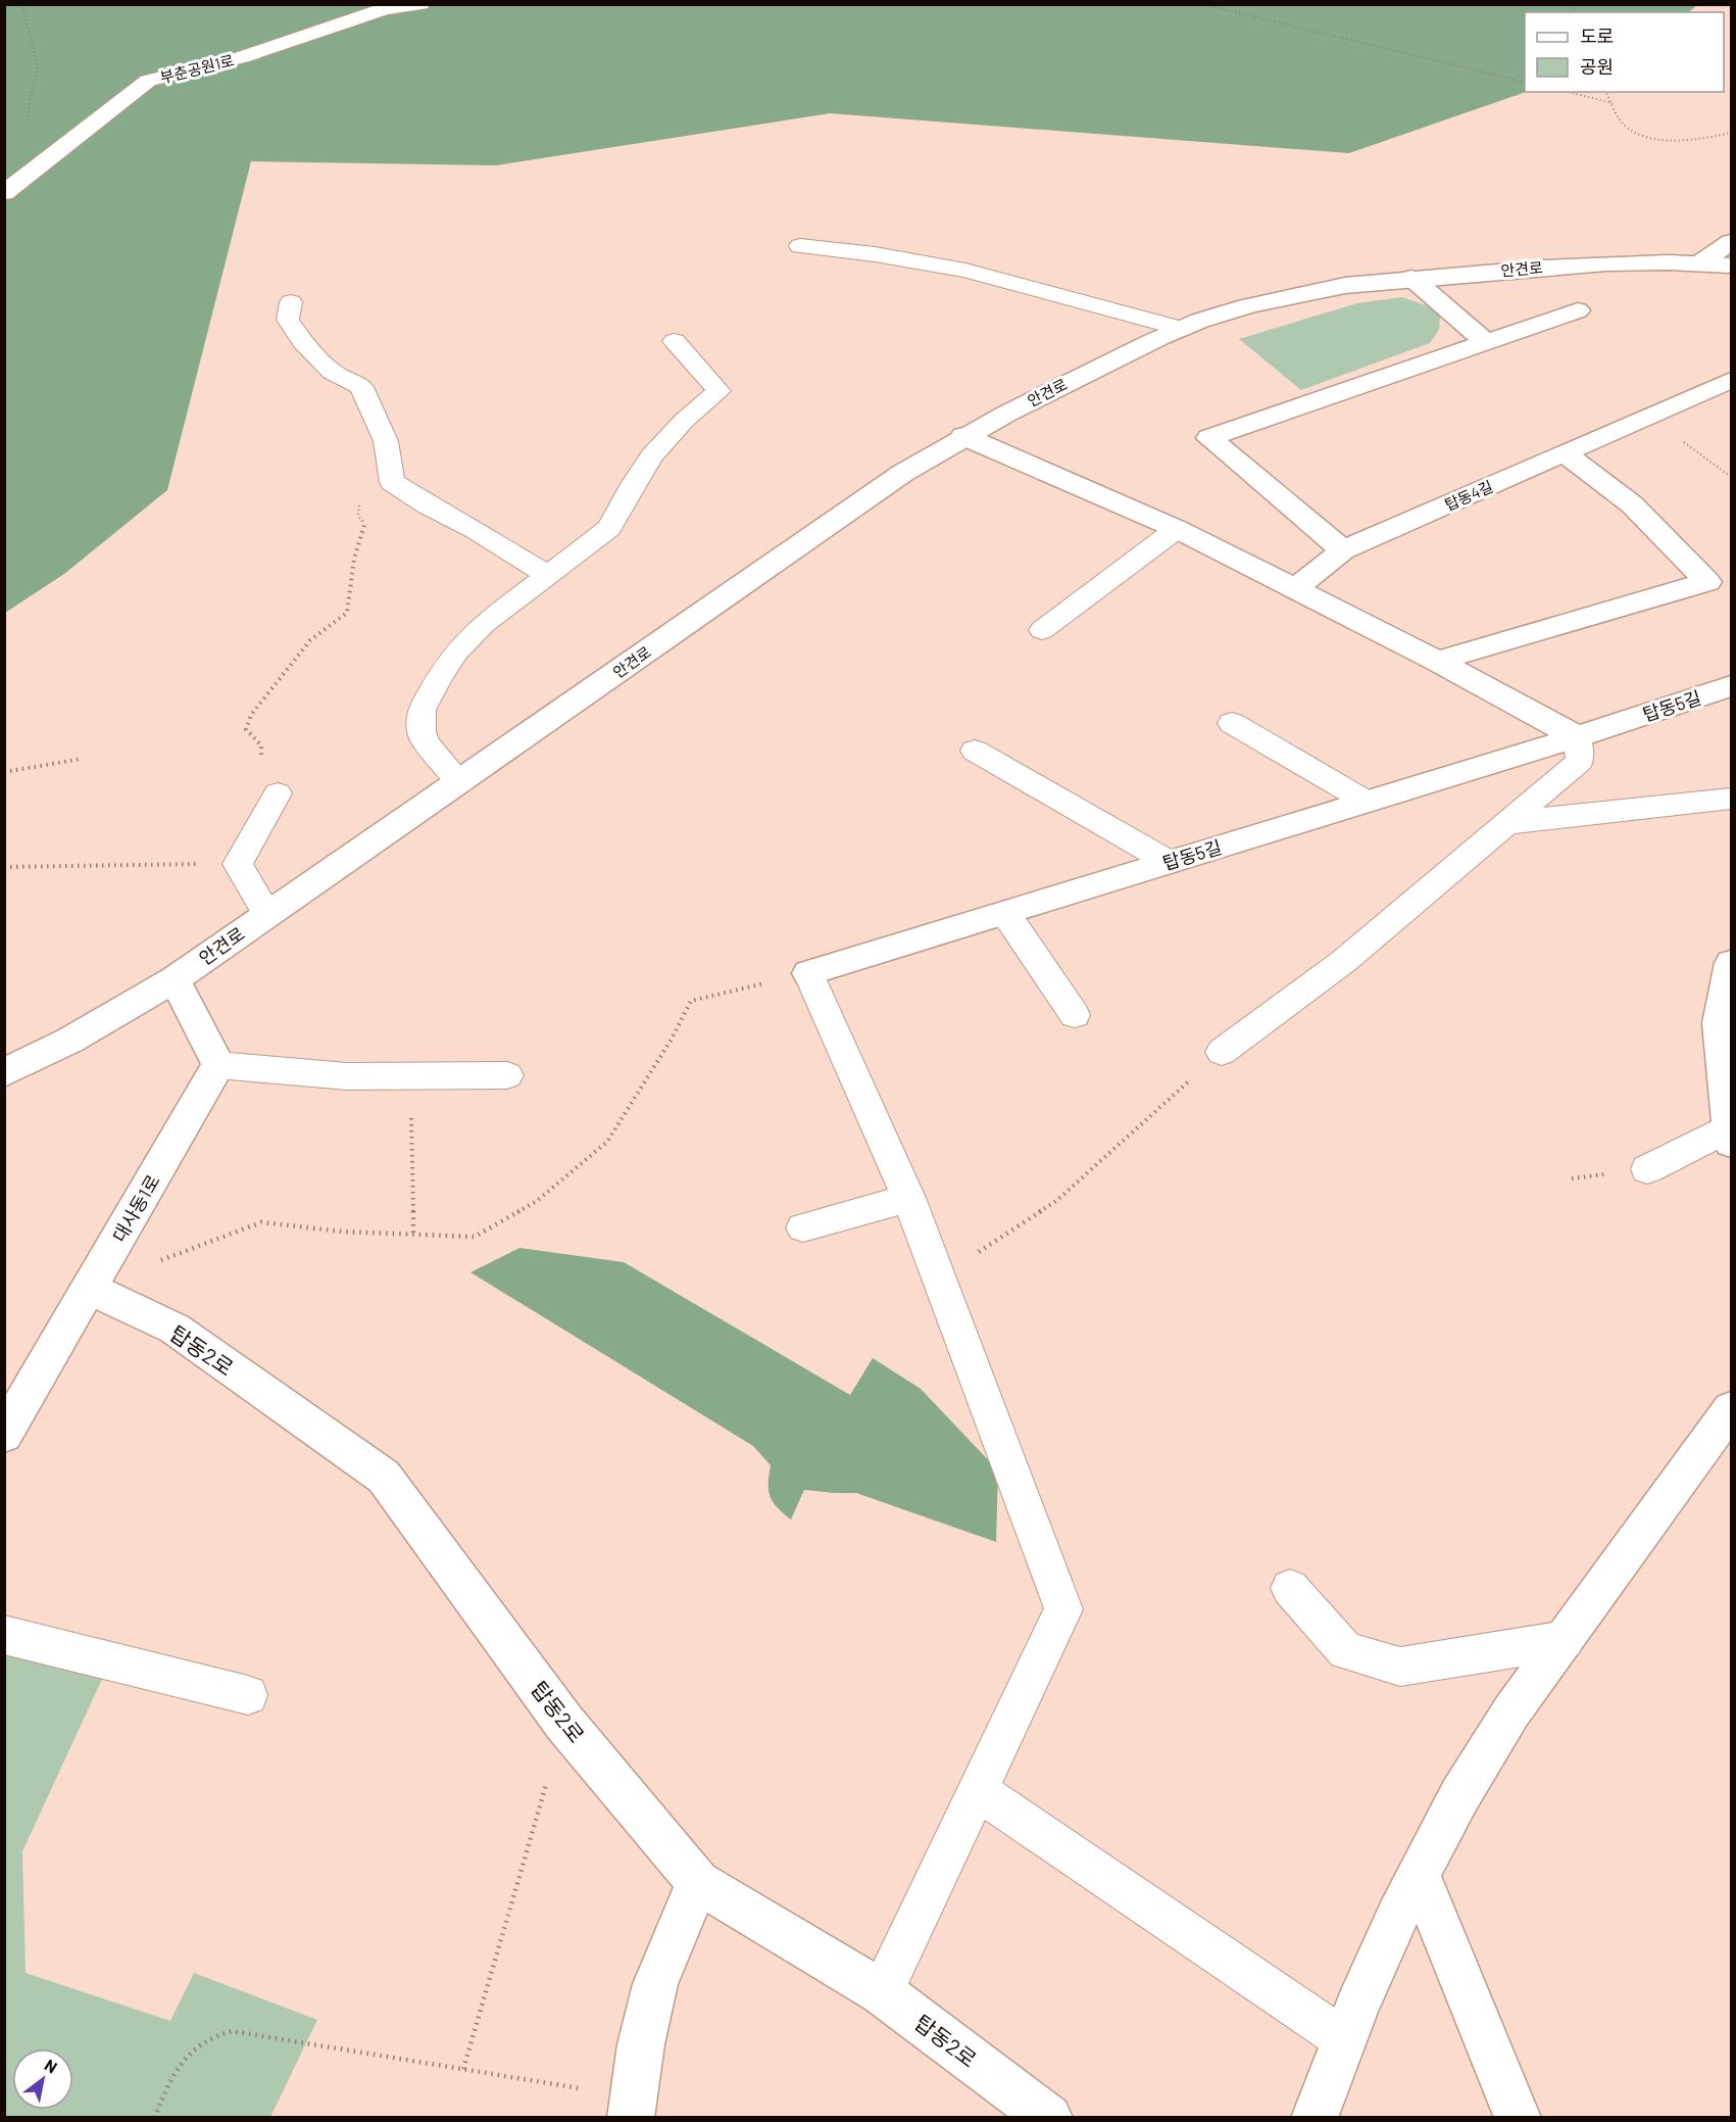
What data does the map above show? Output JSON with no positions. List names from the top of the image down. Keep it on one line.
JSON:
{"streets":{"street":["안견로","탑동4길","탑동5길","대사동1로","탑동2로"],"lane":["부춘공원1로"]},"crossings":[["대사동1로","탑동2로"]],"legend":["도로","공원"],"north":"top right"}
